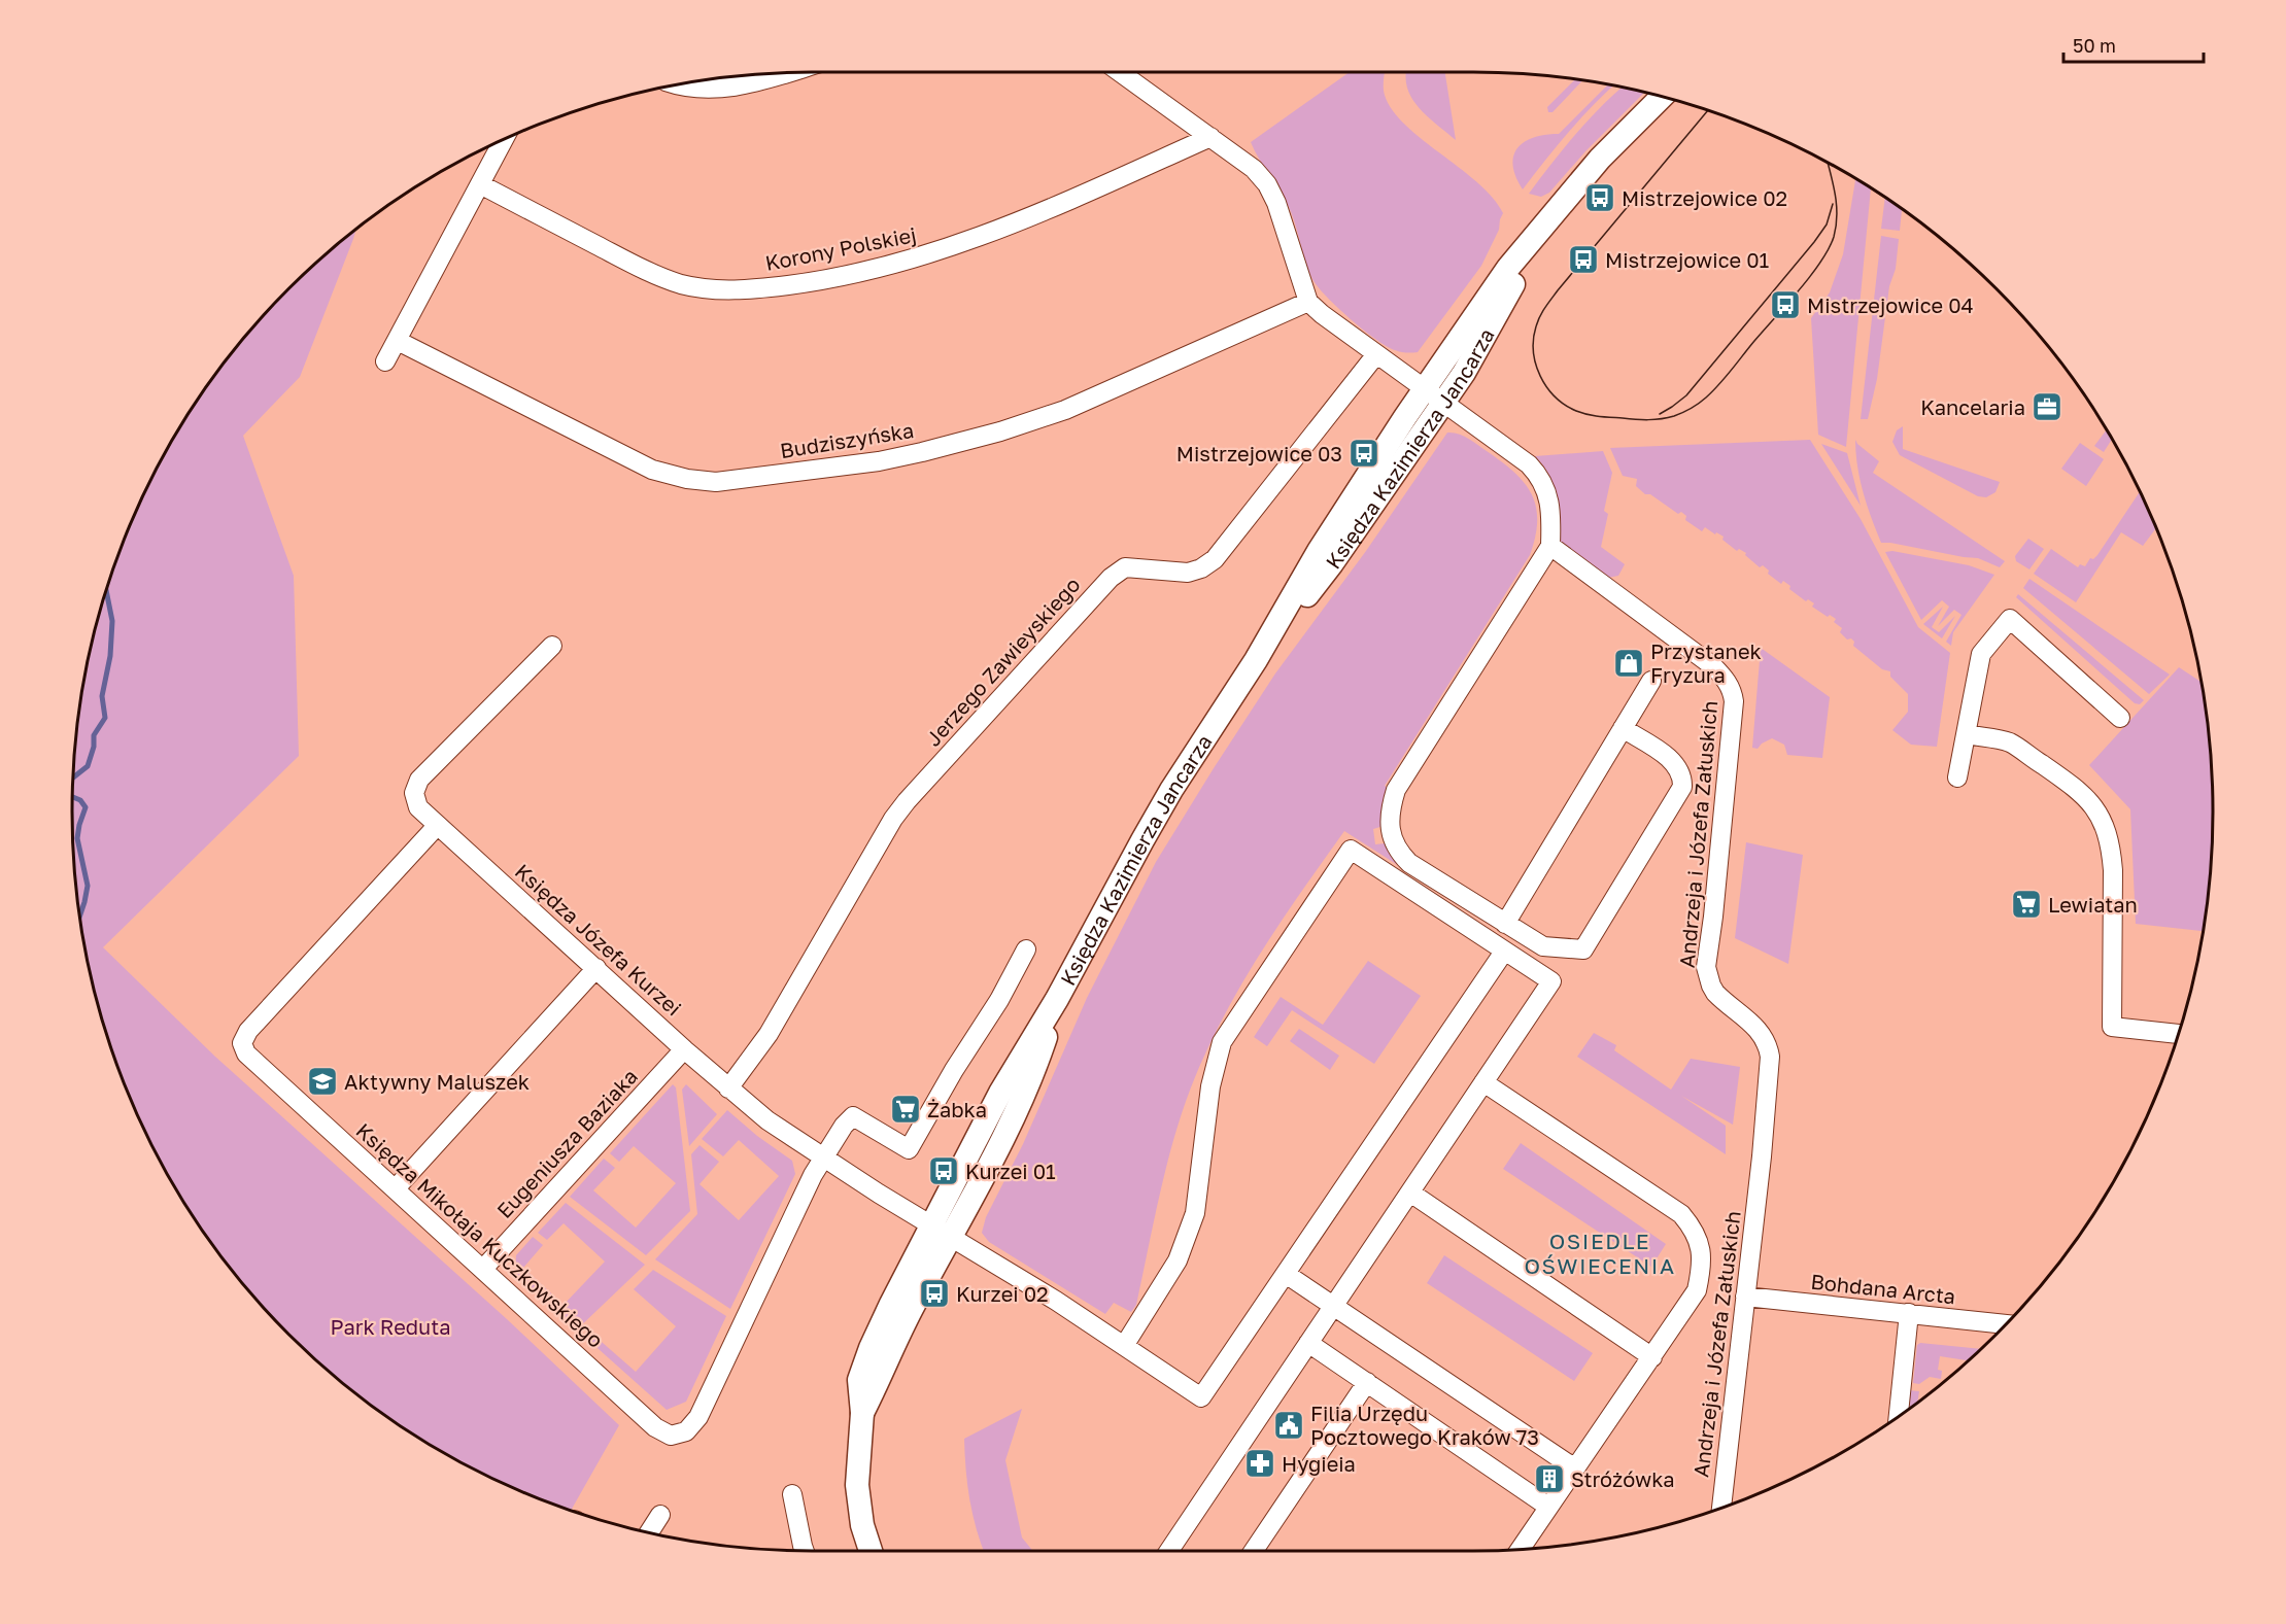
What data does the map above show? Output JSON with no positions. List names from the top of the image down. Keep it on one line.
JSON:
{"streets":{"street":["Korony Polskiej","Budziszyńska","Księdza Kazimierza Jancarza","Jerzego Zawieyskiego","Andrzeja i Józefa Załuskich","Księdza Józefa Kurzei","Eugeniusza Baziaka","Księdza Mikołaja Kuczkowskiego","Bohdana Arcta"]},"crossings":[["Księdza Kazimierza Jancarza","Księdza Józefa Kurzei"],["Jerzego Zawieyskiego","Księdza Józefa Kurzei"],["Andrzeja i Józefa Załuskich","Bohdana Arcta"],["Księdza Józefa Kurzei","Eugeniusza Baziaka"],["Księdza Józefa Kurzei","Księdza Mikołaja Kuczkowskiego"],["Eugeniusza Baziaka","Księdza Mikołaja Kuczkowskiego"]],"districts":["OSIEDLE OŚWIECENIA"],"parks":["Park Reduta"],"places":{"bus stop":["Mistrzejowice 02","Mistrzejowice 01","Mistrzejowice 04","Mistrzejowice 03","Kurzei 01","Kurzei 02"],"office":["Kancelaria"],"shop":["Przystanek Fryzura"],"supermarket":["Lewiatan","Żabka"],"school or university":["Aktywny Maluszek"],"public building":["Filia Urzędu Pocztowego Kraków 73"],"pharmacy":["Hygieia"],"building":["Stróżówka"]},"scale_bar":"50 m"}
